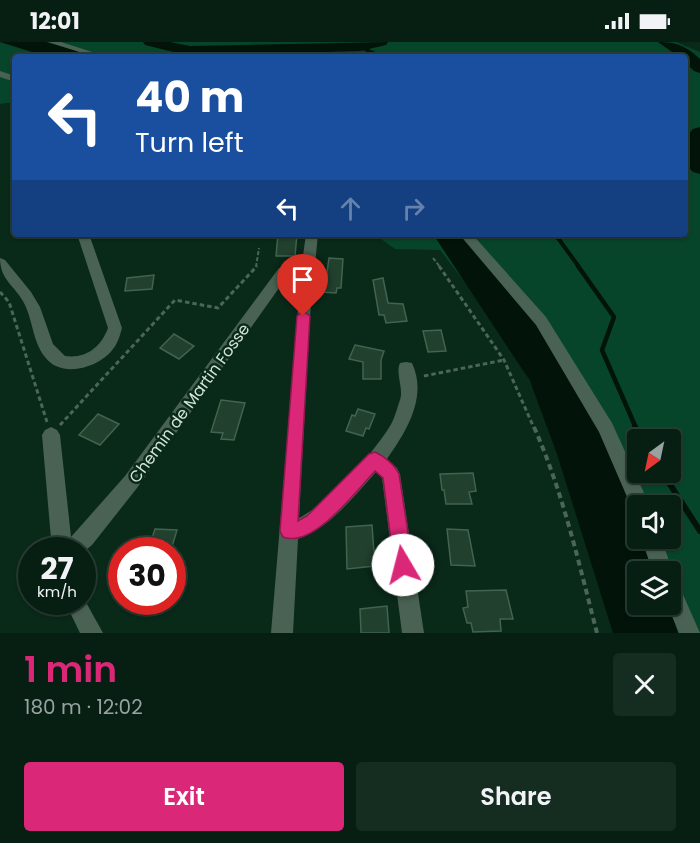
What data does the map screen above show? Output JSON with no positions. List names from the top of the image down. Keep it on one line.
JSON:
{"streets":{"street":["Chemin de Martin Fosse"]},"north":"bottom left","page":{"status":"12:01","turn":["40 m","Turn left"],"speed":"27 km/h","limit":"30","heading":["1 min","180 m · 12:02"],"buttons":["Exit","Share"]}}
